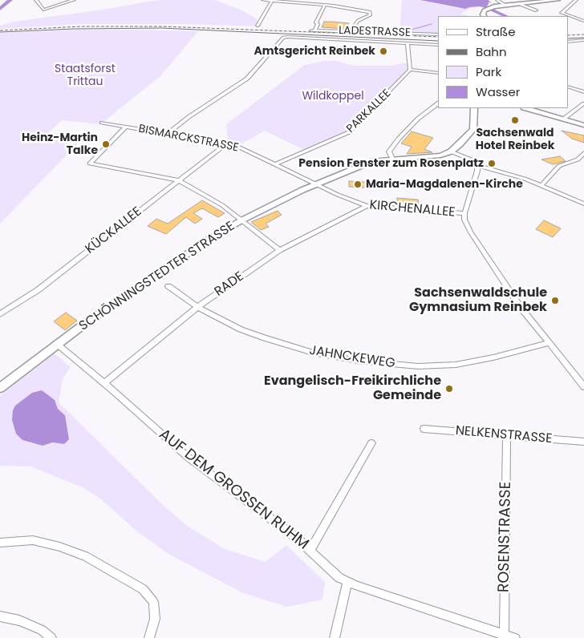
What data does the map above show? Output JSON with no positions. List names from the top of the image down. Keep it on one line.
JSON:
{"streets":{"main road":["SCHÖNNINGSTEDTER STRASSE"],"street":["LADESTRASSE","PARKALLEE","BISMARCKSTRASSE","KIRCHENALLEE","KÜCKALLEE","RADE","JAHNCKEWEG","NELKENSTRASSE","AUF DEM GROSSEN RUHM","ROSENSTRASSE"]},"crossings":[["PARKALLEE","BISMARCKSTRASSE"],["BISMARCKSTRASSE","KIRCHENALLEE"],["BISMARCKSTRASSE","KÜCKALLEE"],["BISMARCKSTRASSE","SCHÖNNINGSTEDTER STRASSE"],["KIRCHENALLEE","SCHÖNNINGSTEDTER STRASSE"],["KIRCHENALLEE","RADE"],["SCHÖNNINGSTEDTER STRASSE","AUF DEM GROSSEN RUHM"],["RADE","JAHNCKEWEG"],["RADE","AUF DEM GROSSEN RUHM"],["NELKENSTRASSE","ROSENSTRASSE"],["AUF DEM GROSSEN RUHM","ROSENSTRASSE"]],"parks":["Staatsforst Trittau","Wildkoppel"],"places":["Amtsgericht Reinbek","Sachsenwald Hotel Reinbek","Heinz-Martin Talke","Pension Fenster zum Rosenplatz","Maria-Magdalenen-Kirche","Sachsenwaldschule Gymnasium Reinbek","Evangelisch-Freikirchliche Gemeinde"],"legend":["Straße","Bahn","Park","Wasser"]}
